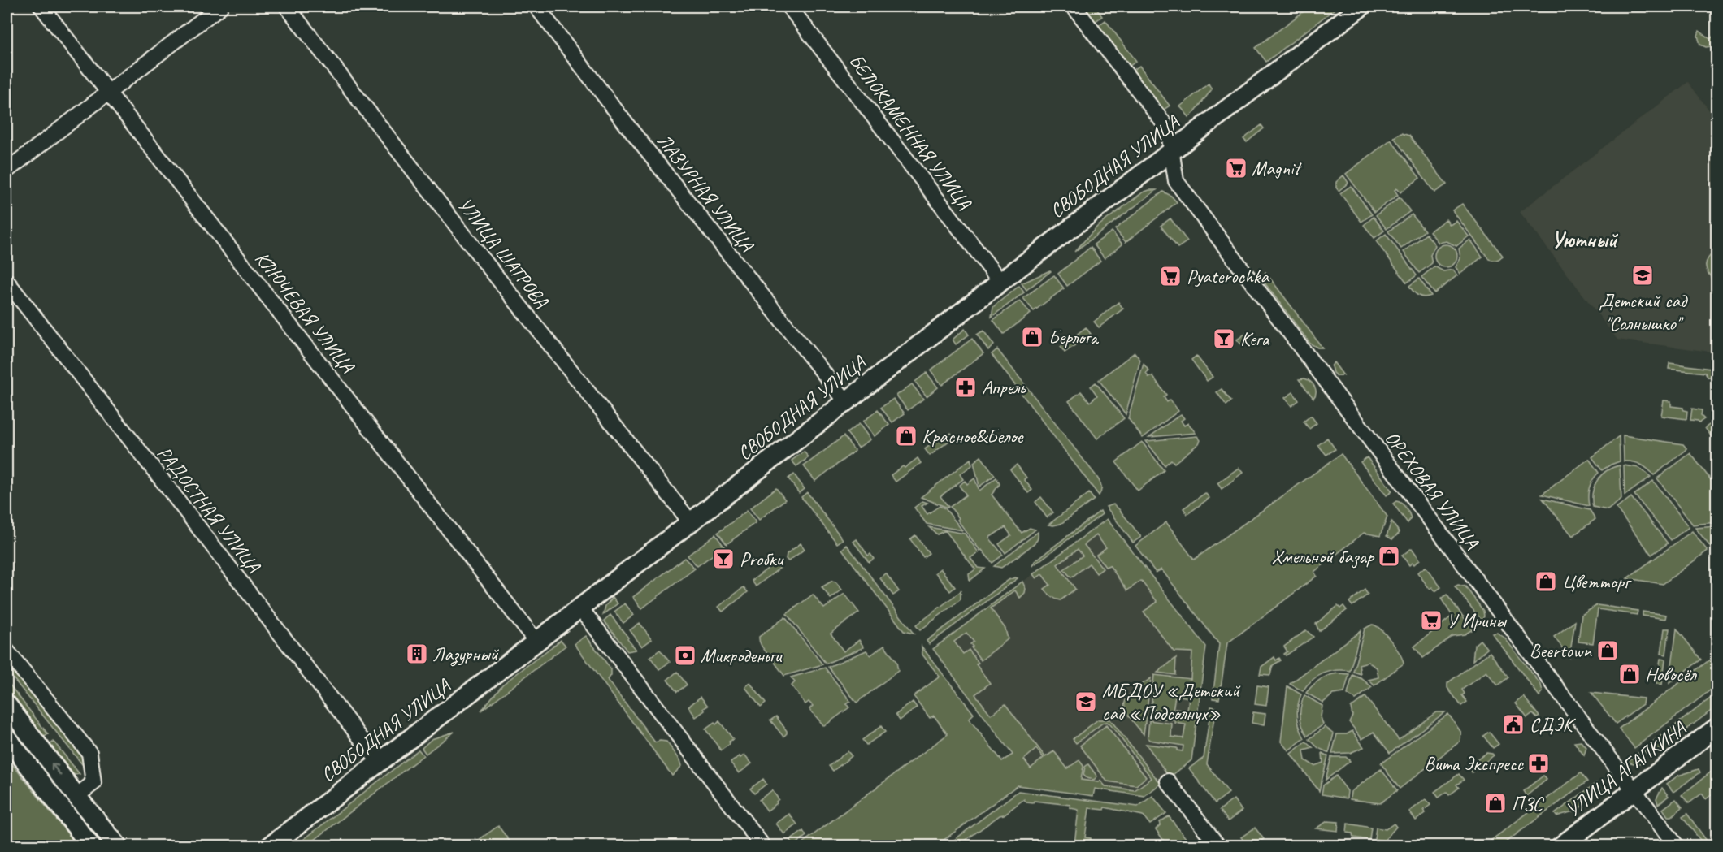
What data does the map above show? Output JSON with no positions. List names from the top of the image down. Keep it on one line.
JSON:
{"streets":{"main road":["СВОБОДНАЯ УЛИЦА","УЛИЦА АГАПКИНА"],"street":["БЕЛОКАМЕННАЯ УЛИЦА","ЛАЗУРНАЯ УЛИЦА","УЛИЦА ШАТРОВА","КЛЮЧЕВАЯ УЛИЦА","ОРЕХОВАЯ УЛИЦА","РАДОСТНАЯ УЛИЦА"]},"crossings":[["БЕЛОКАМЕННАЯ УЛИЦА","СВОБОДНАЯ УЛИЦА"],["СВОБОДНАЯ УЛИЦА","ЛАЗУРНАЯ УЛИЦА"],["СВОБОДНАЯ УЛИЦА","УЛИЦА ШАТРОВА"],["СВОБОДНАЯ УЛИЦА","КЛЮЧЕВАЯ УЛИЦА"],["СВОБОДНАЯ УЛИЦА","ОРЕХОВАЯ УЛИЦА"],["СВОБОДНАЯ УЛИЦА","РАДОСТНАЯ УЛИЦА"],["ОРЕХОВАЯ УЛИЦА","УЛИЦА АГАПКИНА"]],"districts":["Уютный"],"places":{"supermarket":["Magnit","Pyaterochka","У Ирины"],"school or university":["Детский сад \"Солнышко\"","МБДОУ «Детский сад «Подсолнух»"],"shop":["Берлога","Красное&Белое","Хмельной базар","Цветторг","Beertown","Новосёл","ПЗС"],"bar":["Кега","Proбки"],"pharmacy":["Апрель","Вита Экспресс"],"building":["Лазурный"],"bank":["Микроденьги"],"public building":["СДЭК"]}}
